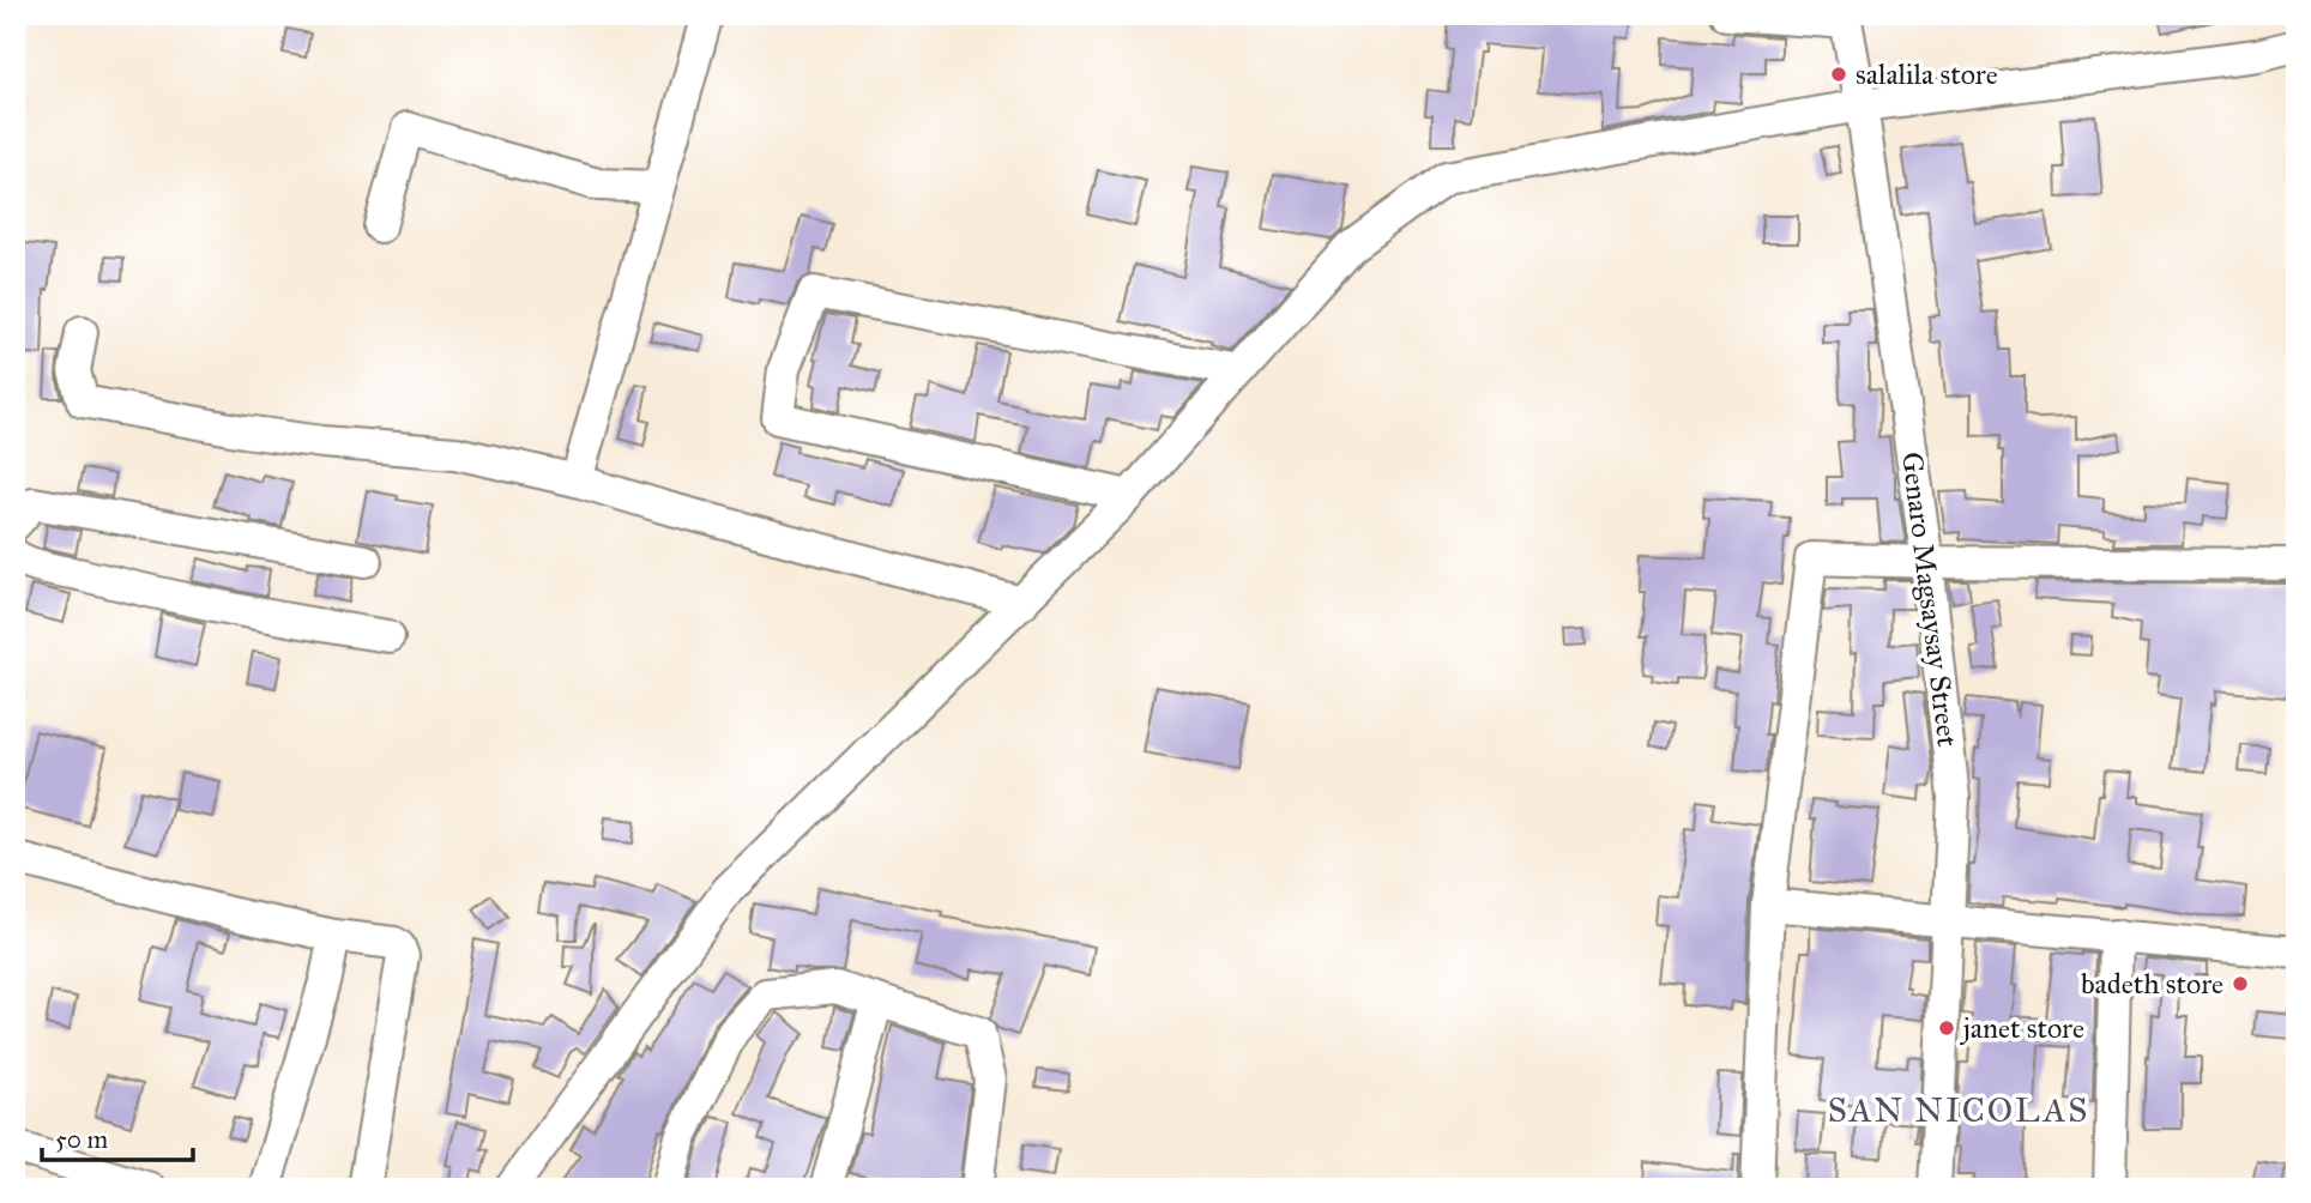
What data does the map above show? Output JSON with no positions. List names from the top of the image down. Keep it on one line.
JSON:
{"streets":{"street":["Genaro Magsaysay Street"]},"districts":["SAN NICOLAS"],"places":["salalila store","badeth store","janet store"],"scale_bar":"50 m"}
